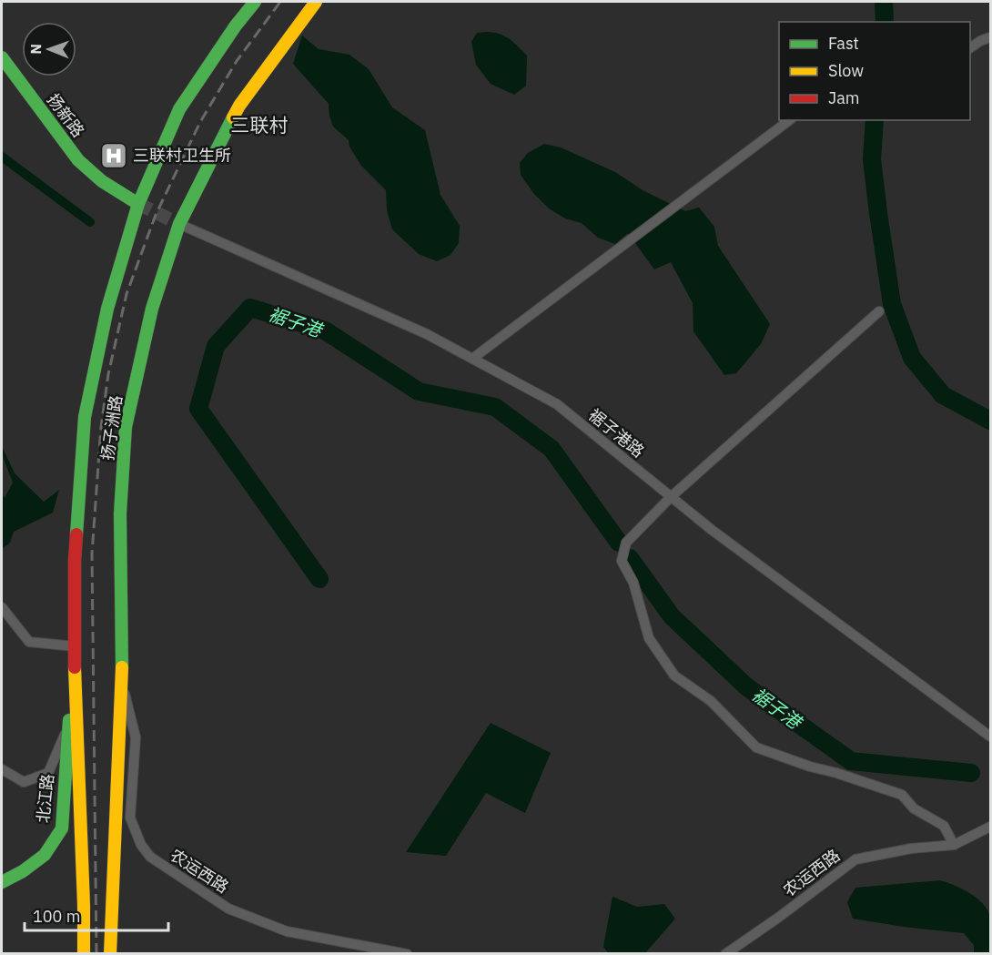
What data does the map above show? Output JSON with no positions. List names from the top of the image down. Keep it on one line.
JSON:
{"streets":{"main road":["扬新路","扬子洲路","北江路"],"street":["裾子港路","农运西路"]},"crossings":[["扬新路","扬子洲路"],["扬子洲路","裾子港路"],["扬子洲路","北江路"],["扬子洲路","农运西路"]],"districts":["三联村"],"water":["裾子港"],"places":{"hospital":["三联村卫生所"]},"legend":["Fast","Slow","Jam"],"scale_bar":"100 m","north":"left"}
